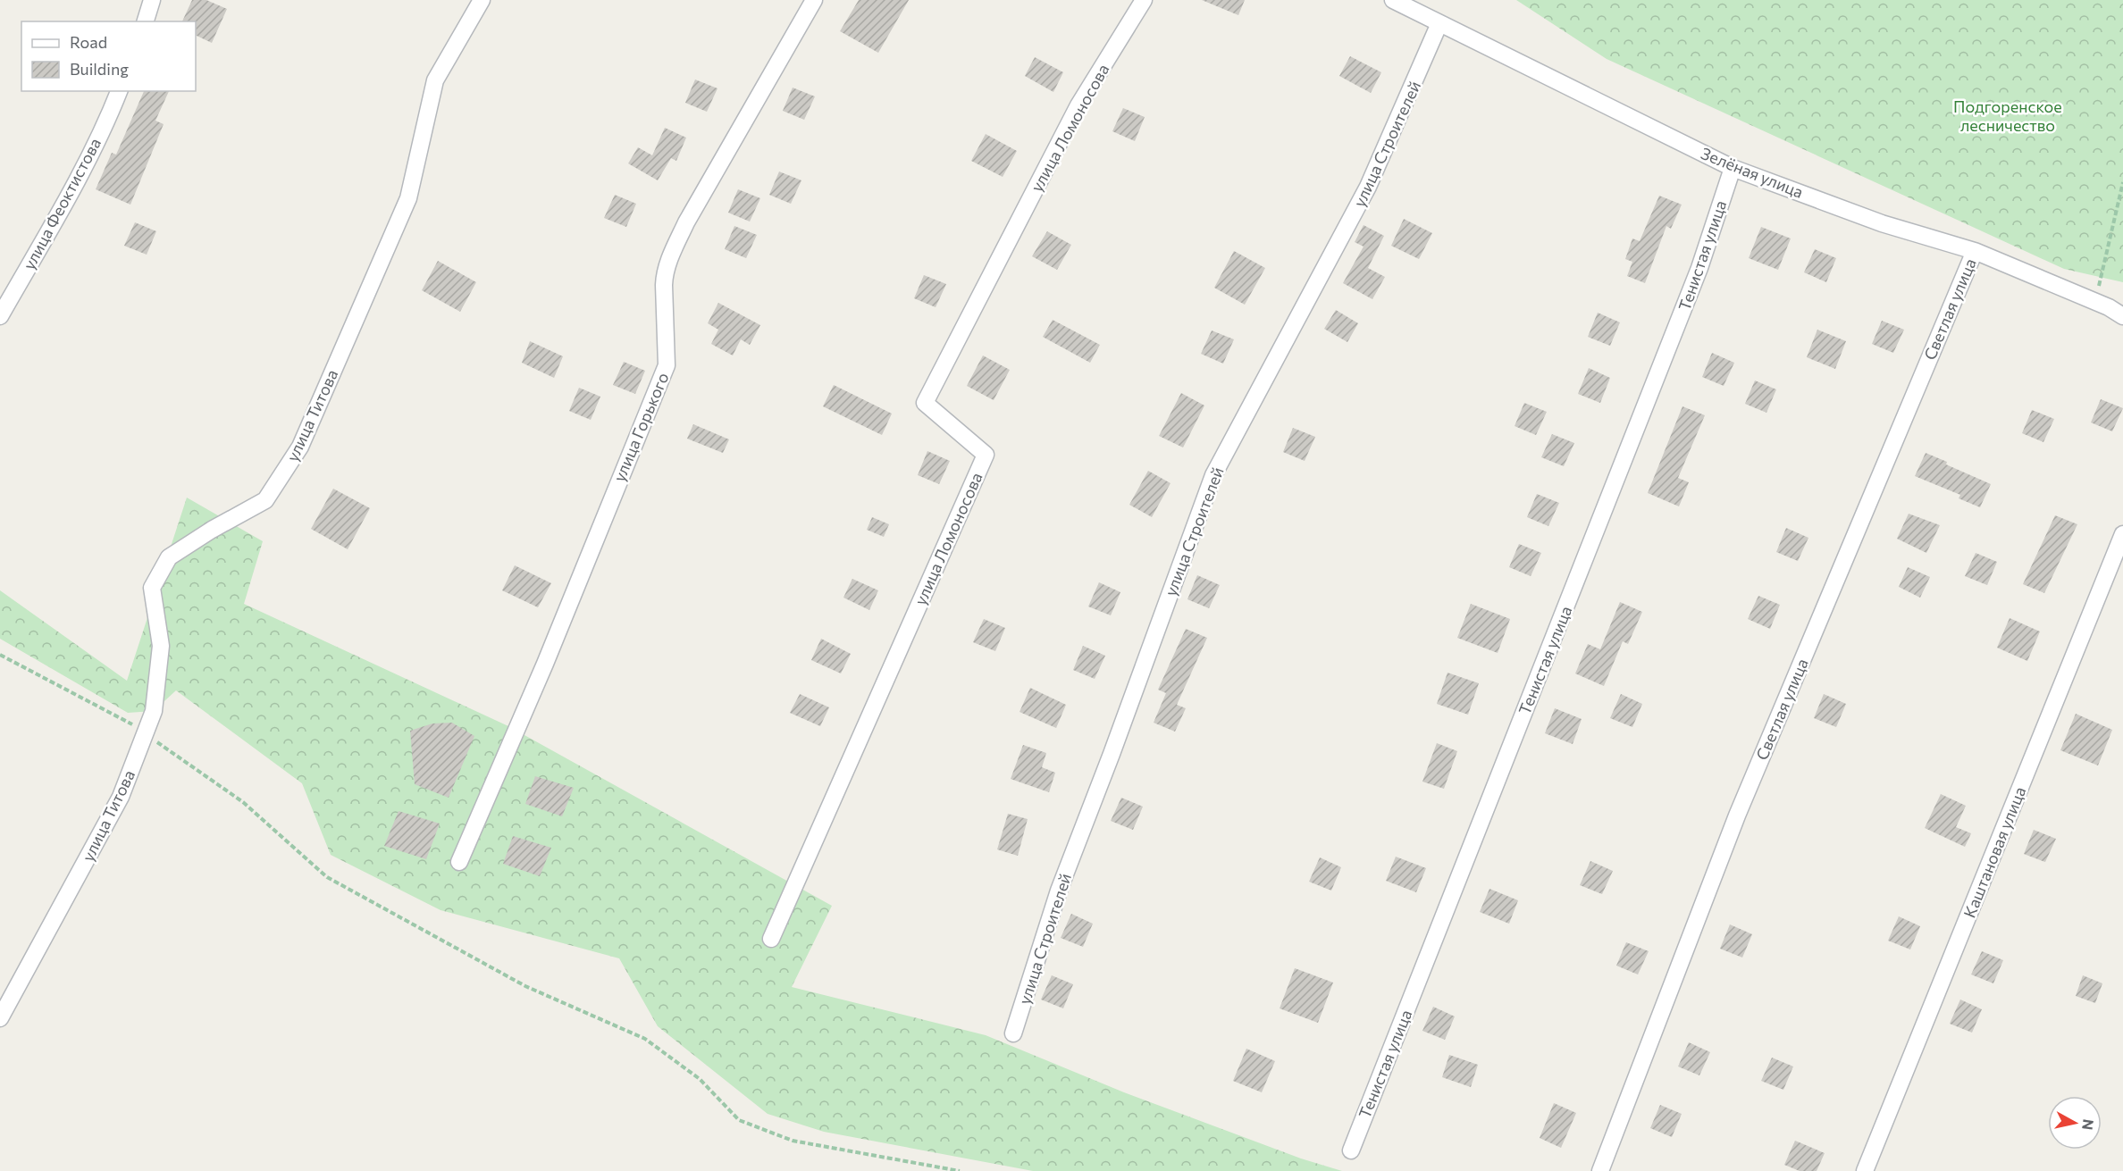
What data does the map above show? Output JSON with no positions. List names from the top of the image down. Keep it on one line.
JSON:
{"streets":{"street":["улица Ломоносова","улица Строителей","Зелёная улица","улица Феоктистова","Тенистая улица","Светлая улица","улица Титова","улица Горького","Каштановая улица"]},"crossings":[["улица Строителей","Зелёная улица"],["Зелёная улица","Тенистая улица"],["Зелёная улица","Светлая улица"]],"parks":["Подгоренское лесничество"],"legend":["Road","Building"],"north":"right"}
